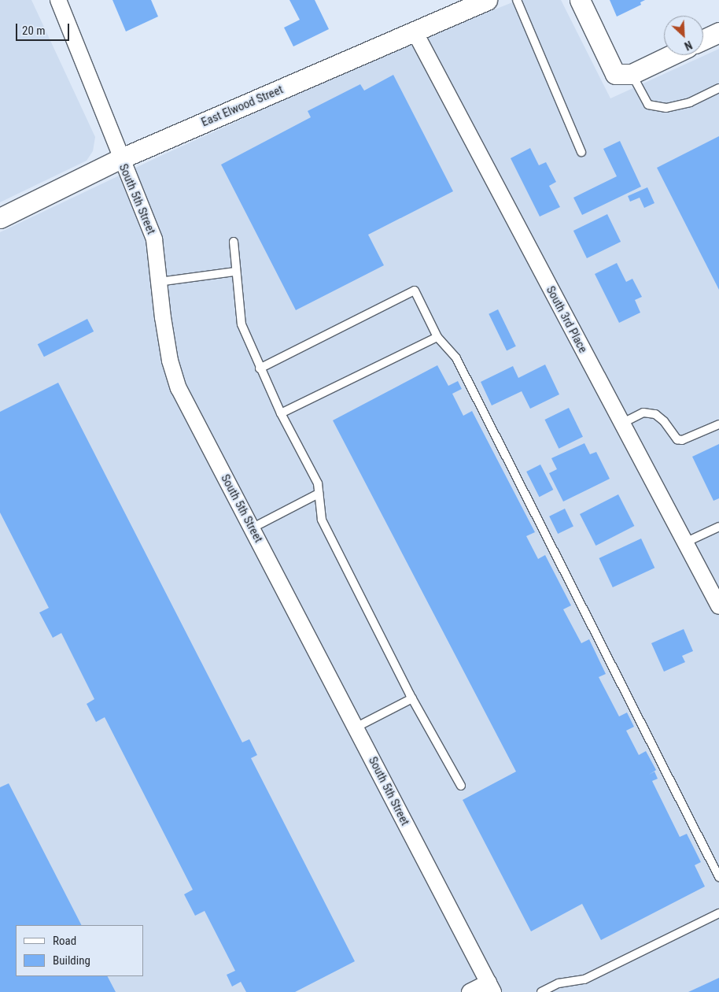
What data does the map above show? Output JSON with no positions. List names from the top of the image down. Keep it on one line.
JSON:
{"streets":{"street":["East Elwood Street","South 5th Street","South 3rd Place"]},"crossings":[["East Elwood Street","South 5th Street"],["East Elwood Street","South 3rd Place"]],"legend":["Road","Building"],"scale_bar":"20 m","north":"bottom right"}
